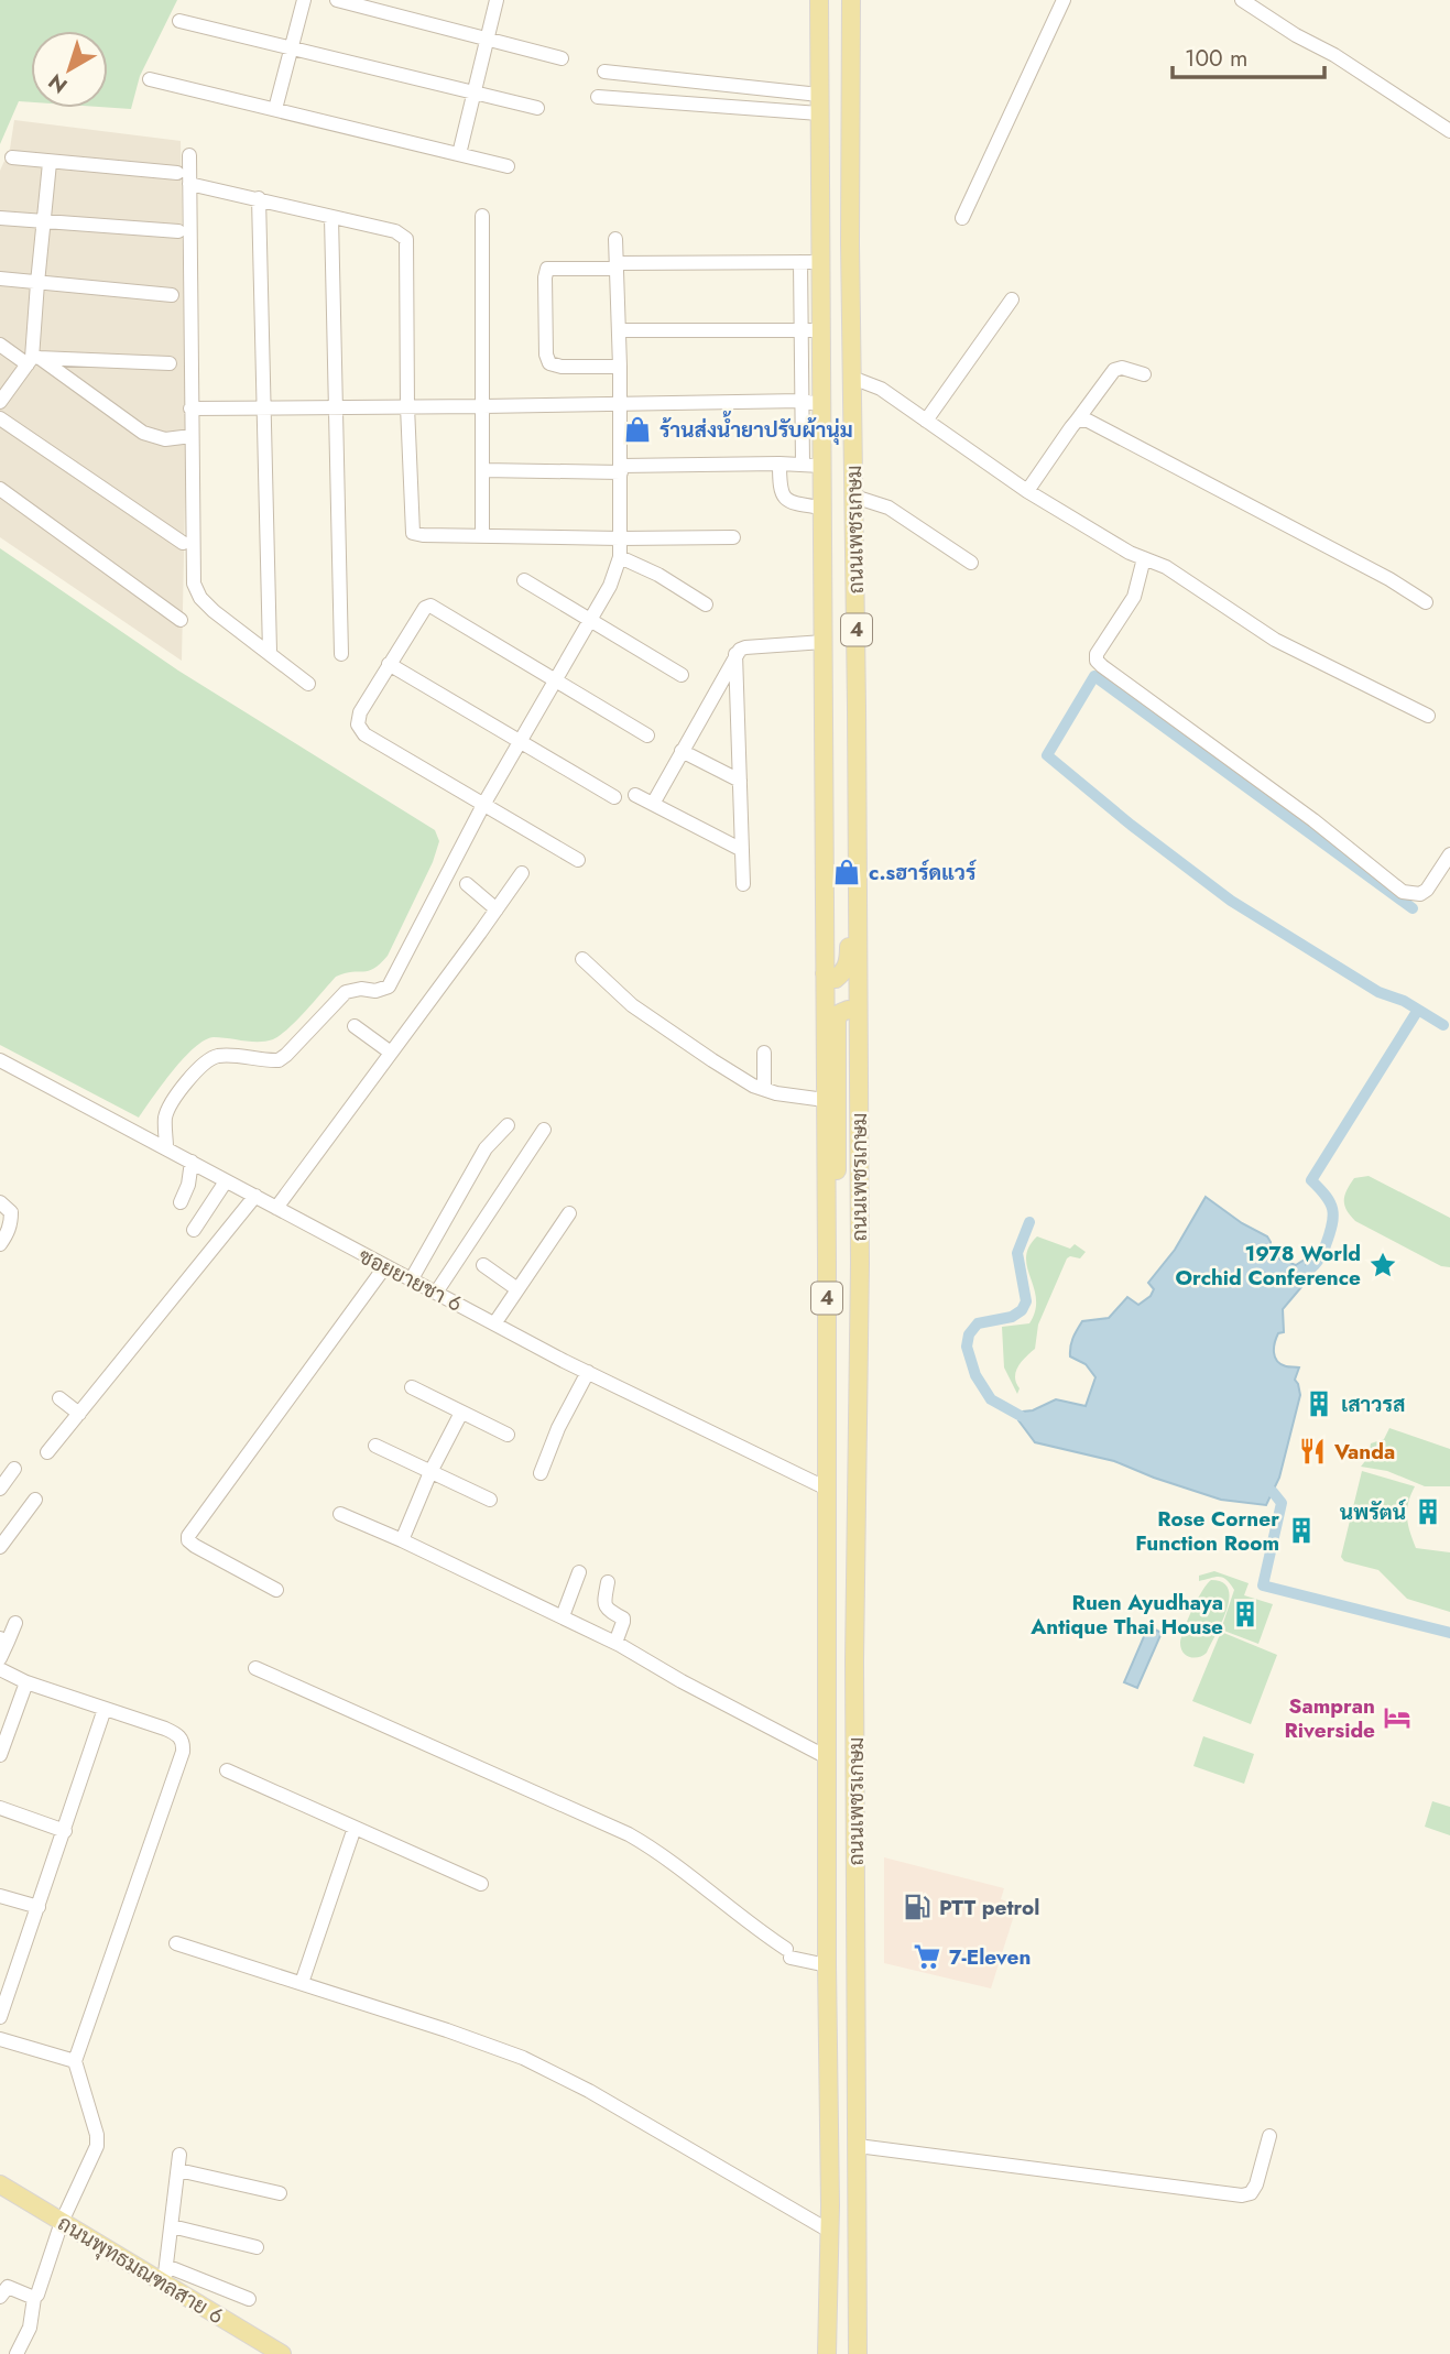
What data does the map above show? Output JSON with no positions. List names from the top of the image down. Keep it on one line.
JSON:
{"streets":{"main road":["ถนนเพชรเกษม","4","ถนนพุทธมณฑลสาย 6"],"street":["ซอยยายชา 6"]},"crossings":[["ถนนเพชรเกษม","ซอยยายชา 6"]],"places":{"shop":["ร้านส่งน้ำยาปรับผ้านุ่ม","c.sฮาร์ดแวร์"],"place":["1978 World Orchid Conference"],"building":["เสาวรส","นพรัตน์","Rose Corner Function Room","Ruen Ayudhaya Antique Thai House"],"restaurant":["Vanda"],"hotel":["Sampran Riverside"],"fuel station":["PTT petrol"],"supermarket":["7-Eleven"]},"scale_bar":"100 m","north":"bottom left"}
